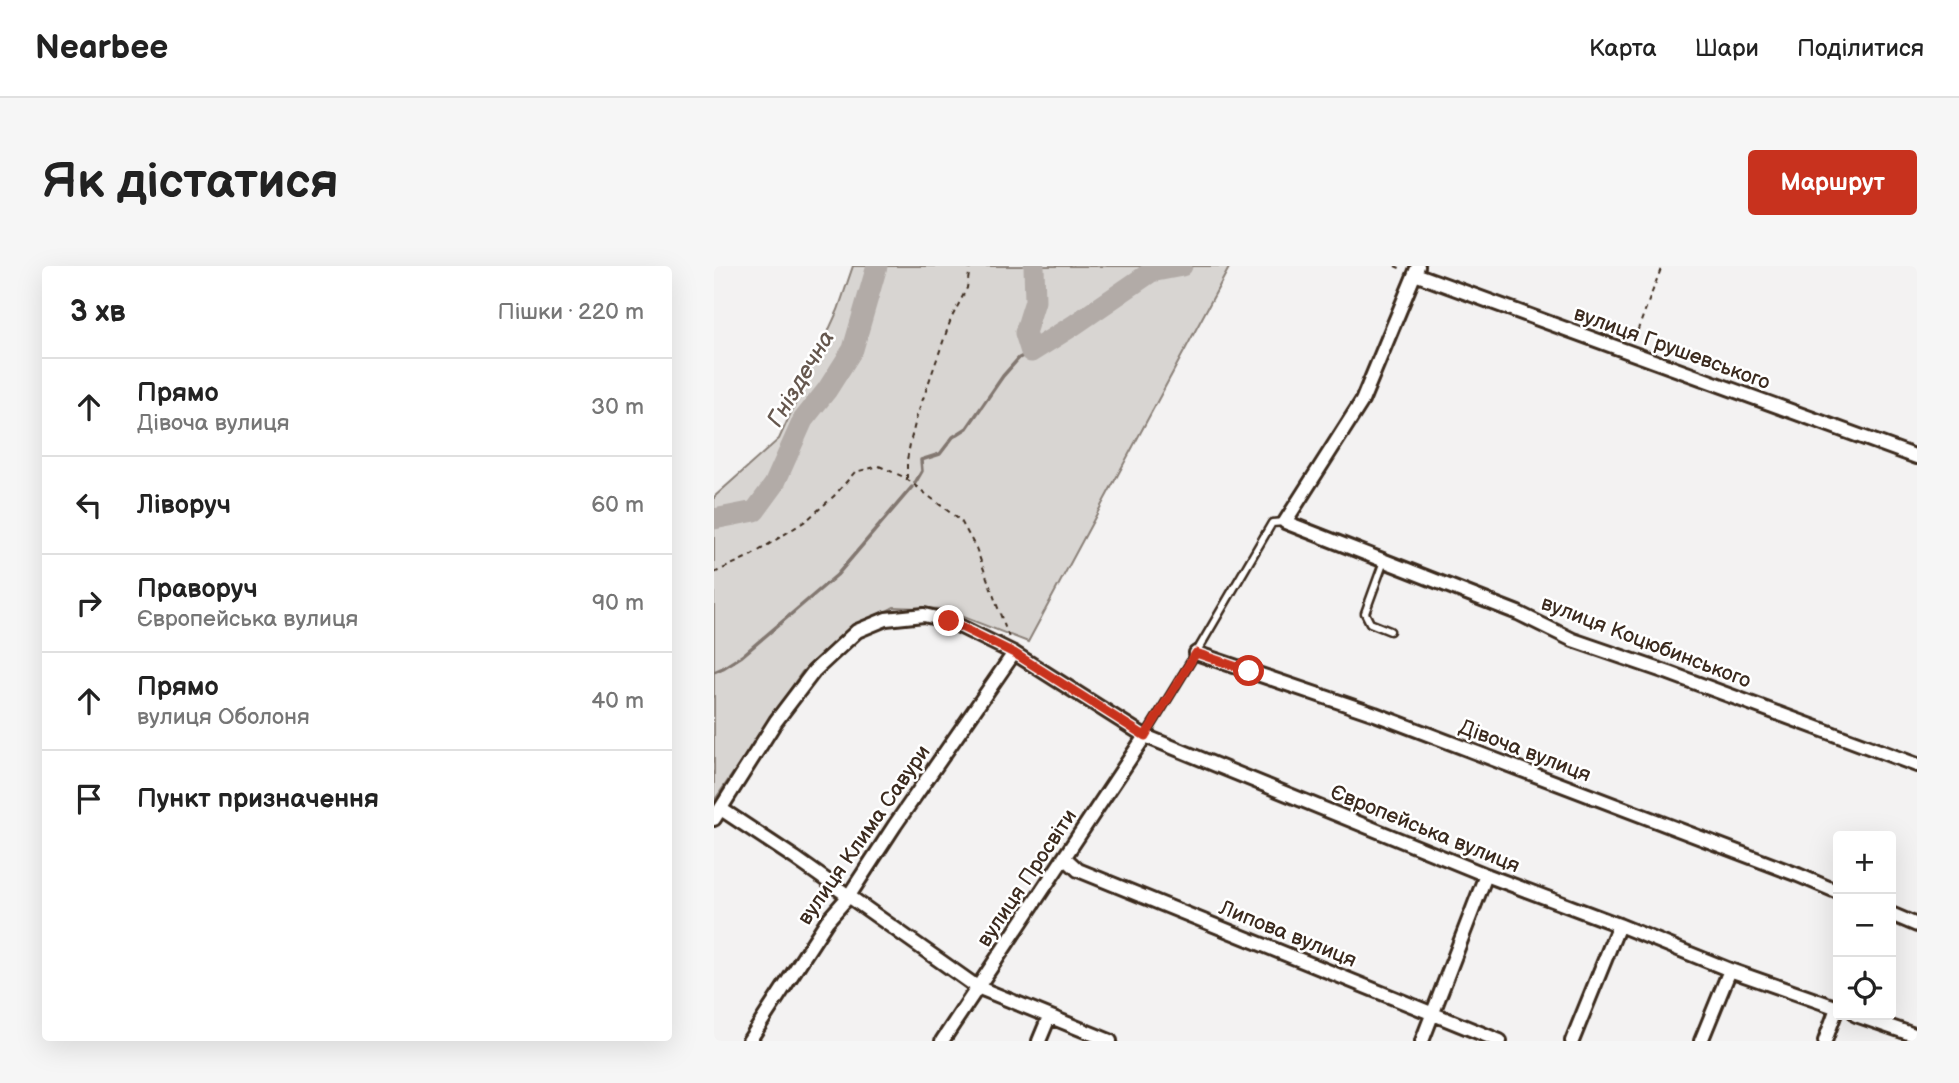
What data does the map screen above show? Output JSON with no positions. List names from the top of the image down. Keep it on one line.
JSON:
{"streets":{"street":["вулиця Грушевського","вулиця Коцюбинського","Дівоча вулиця","Європейська вулиця","вулиця Клима Савури","вулиця Просвіти","Липова вулиця"]},"crossings":[["Європейська вулиця","вулиця Клима Савури"],["Європейська вулиця","вулиця Просвіти"],["вулиця Просвіти","Липова вулиця"]],"water":["Гніздечна"],"page":{"header":"Nearbee","nav":["Карта","Шари","Поділитися"],"buttons":"Маршрут","title":"Як дістатися","heading":["3 хв","Пішки · 220 m"],"list":[["Прямо","Дівоча вулиця","30 m"],["Ліворуч","60 m"],["Праворуч","Європейська вулиця","90 m"],["Прямо","вулиця Оболоня","40 m"],"Пункт призначення"],"map_buttons":["+","−"]}}
